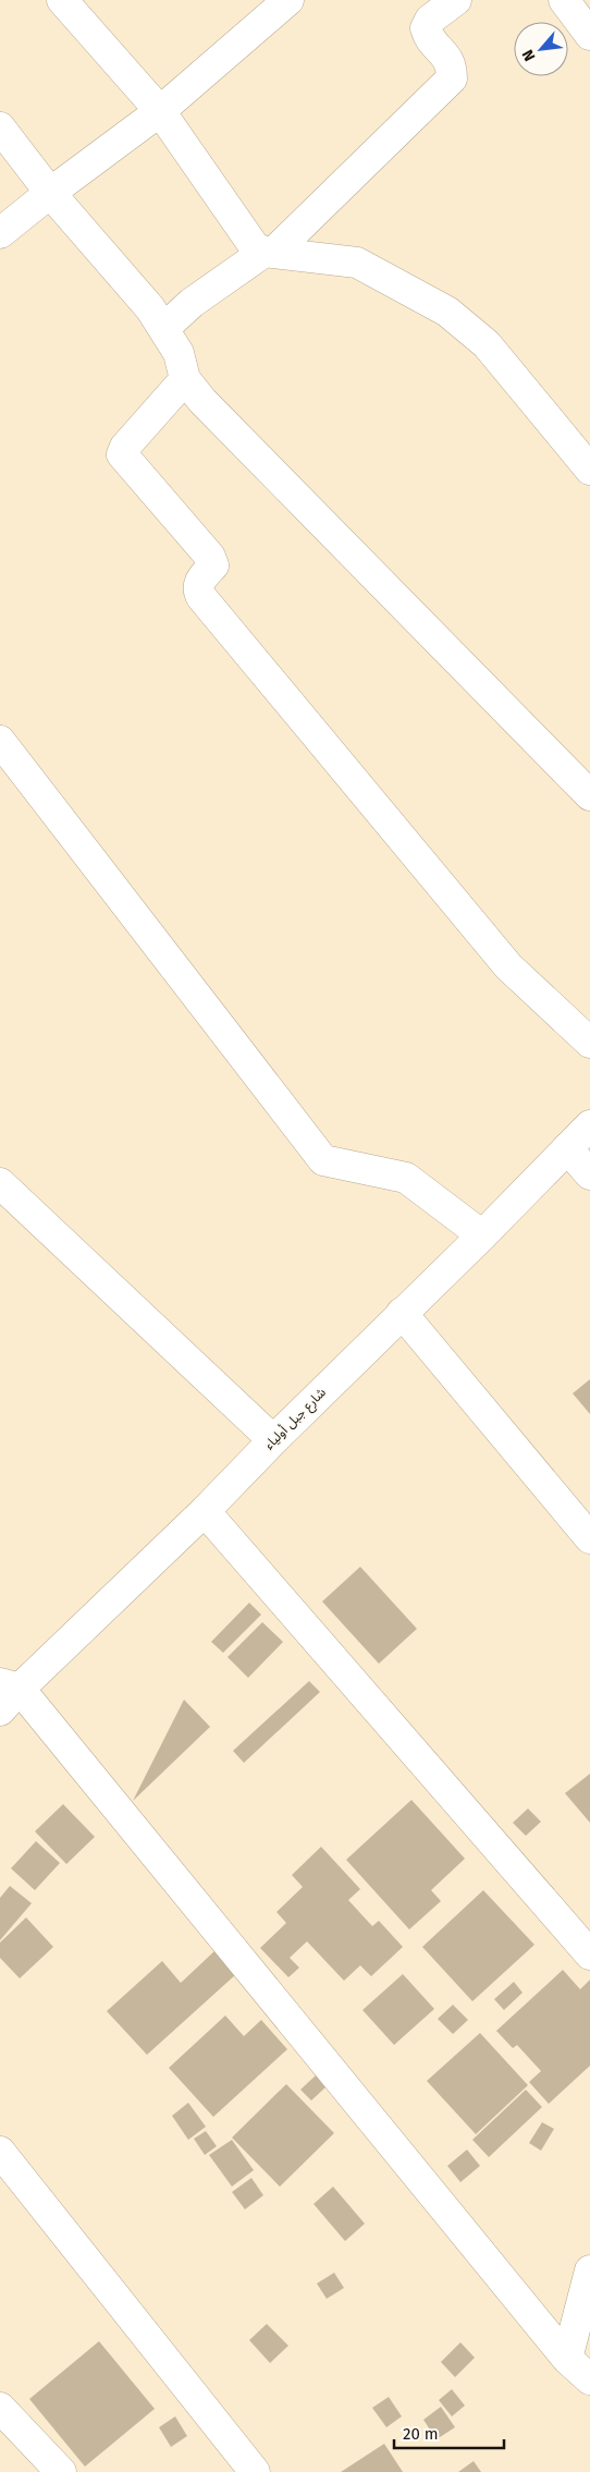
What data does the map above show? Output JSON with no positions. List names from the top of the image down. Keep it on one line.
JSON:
{"streets":{"main road":["شارع جبل أولياء"]},"scale_bar":"20 m","north":"bottom left"}
